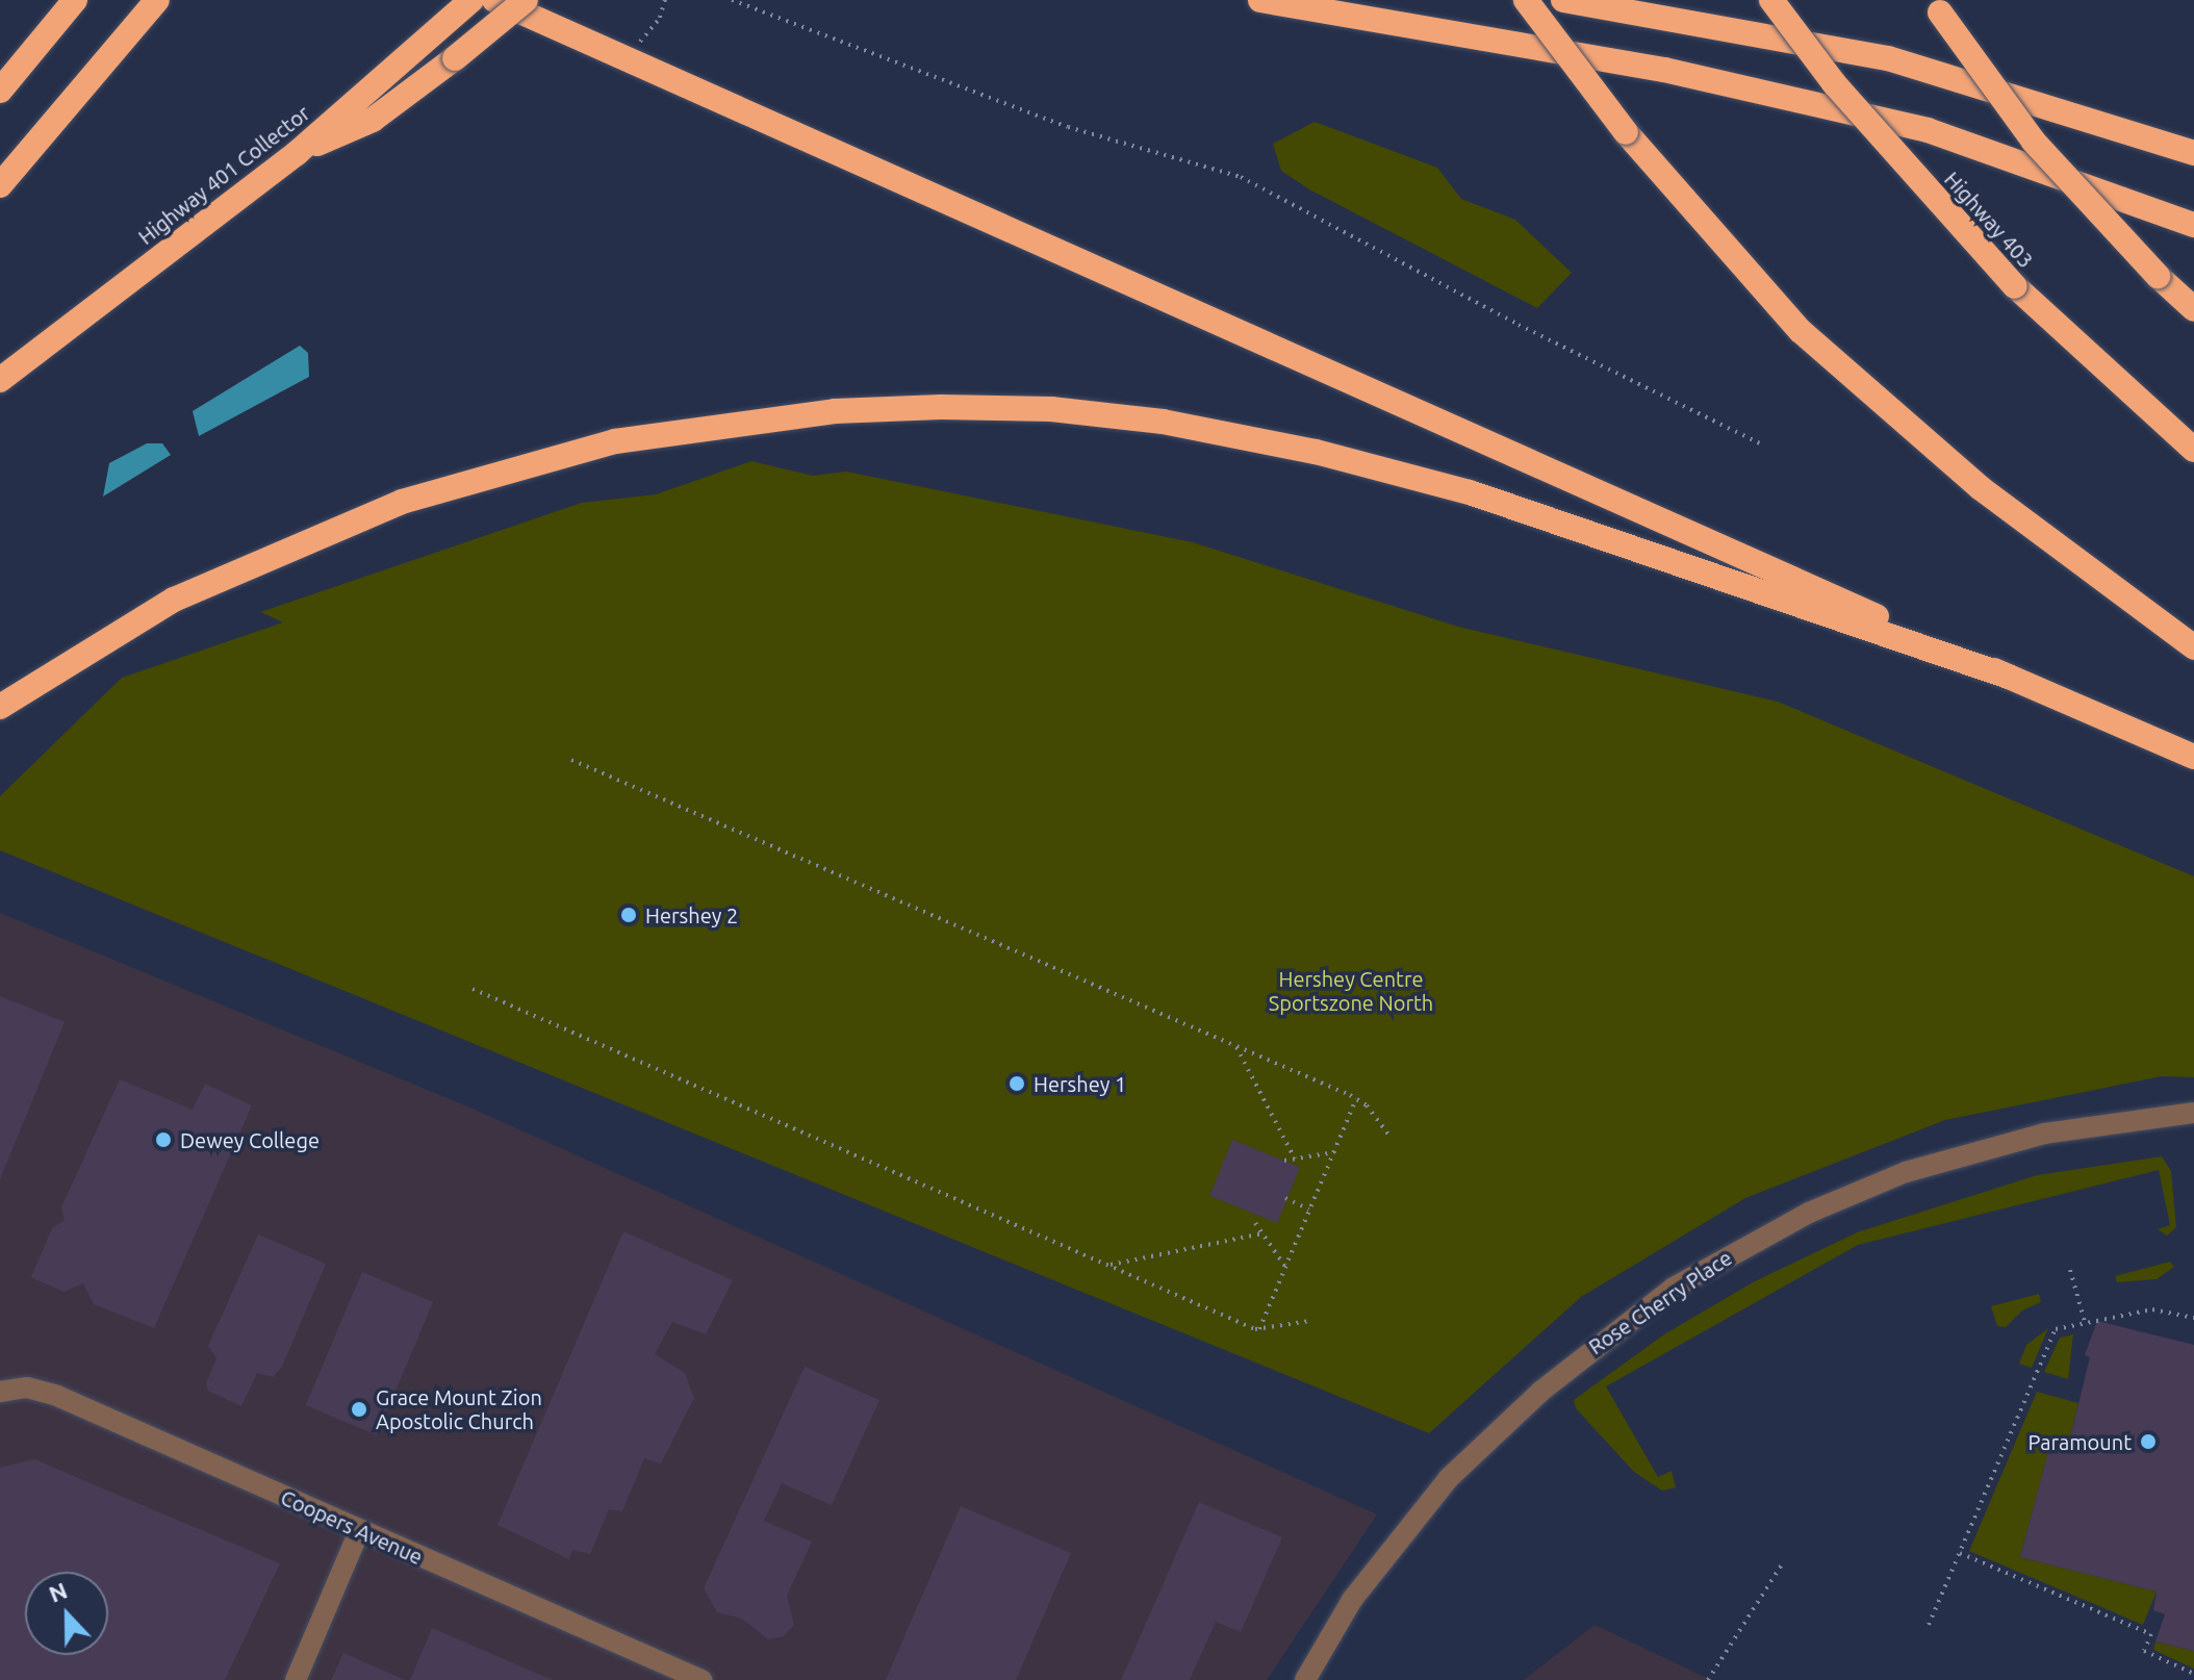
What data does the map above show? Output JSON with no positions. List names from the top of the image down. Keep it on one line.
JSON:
{"streets":{"highway":["Highway 401 Collector","Highway 403"],"street":["Rose Cherry Place","Coopers Avenue"]},"parks":["Hershey Centre Sportszone North"],"places":["Hershey 2","Hershey 1","Dewey College","Grace Mount Zion Apostolic Church","Paramount"],"north":"top"}
